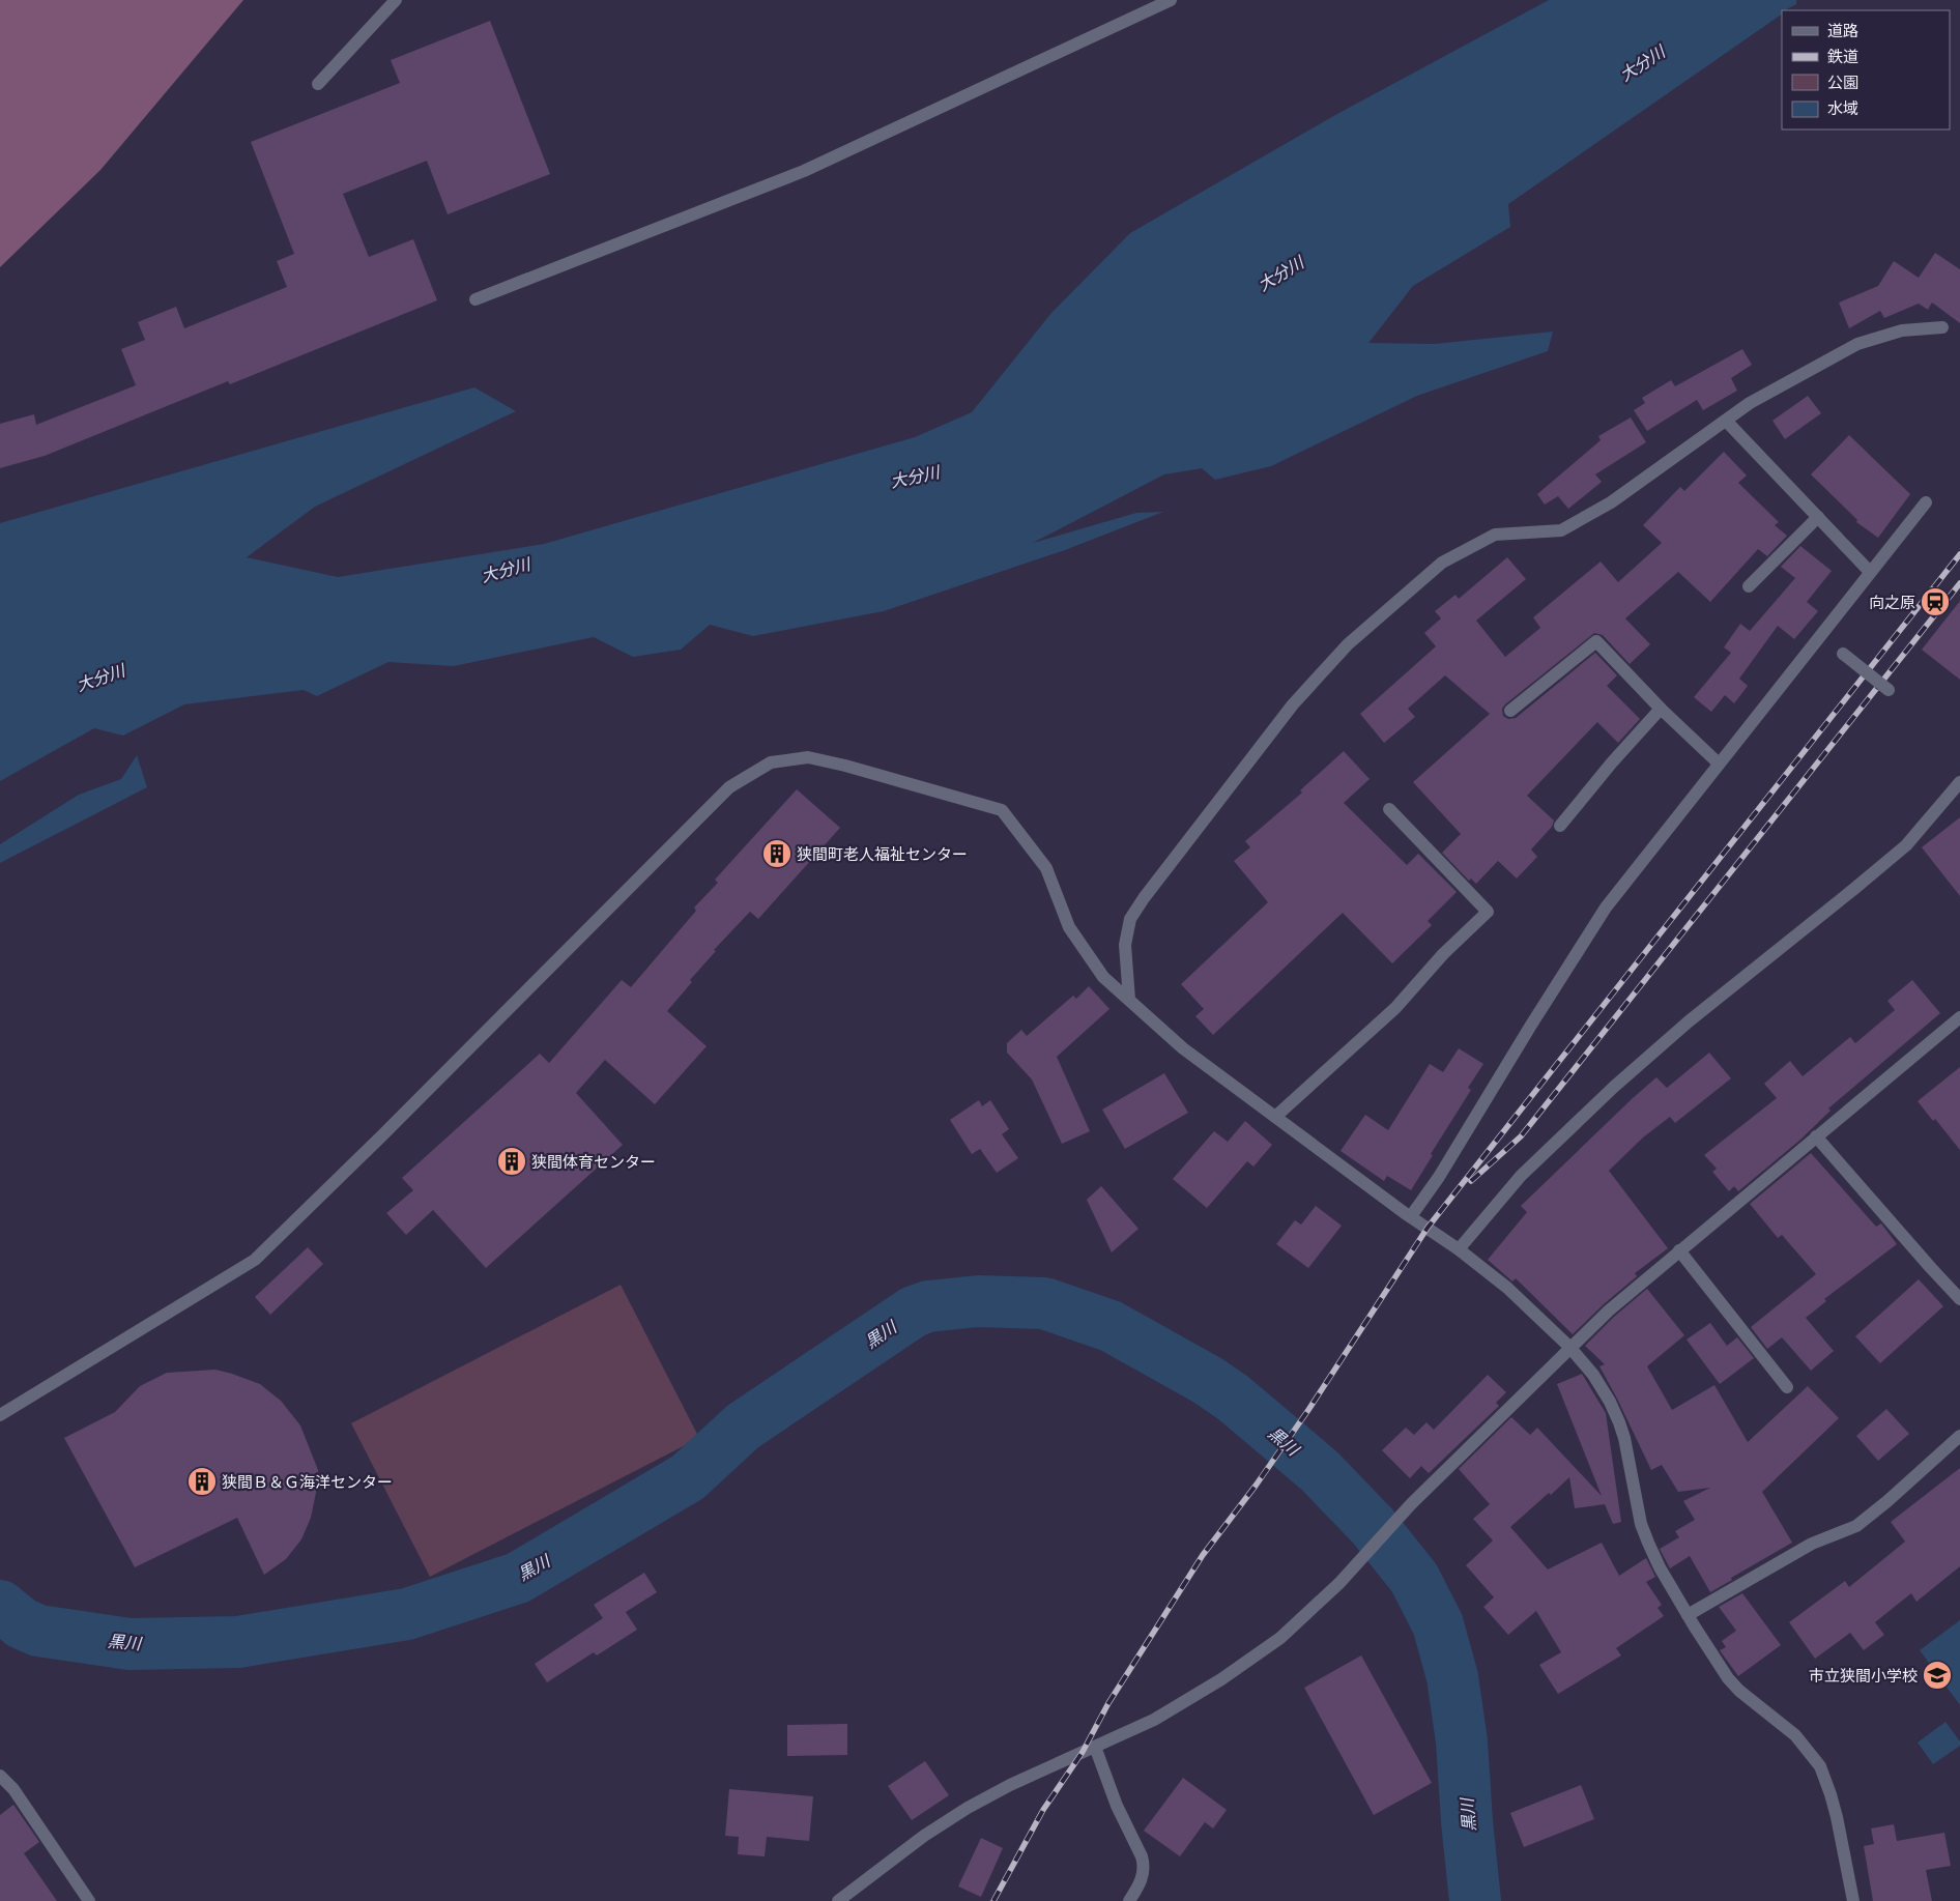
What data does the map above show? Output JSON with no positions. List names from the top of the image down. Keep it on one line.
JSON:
{"water":["大分川","黒川"],"places":{"station":["向之原"],"building":["狭間町老人福祉センター","狭間体育センター","狭間Ｂ＆Ｇ海洋センター"],"school or university":["市立狭間小学校"]},"legend":["道路","鉄道","公園","水域"]}
